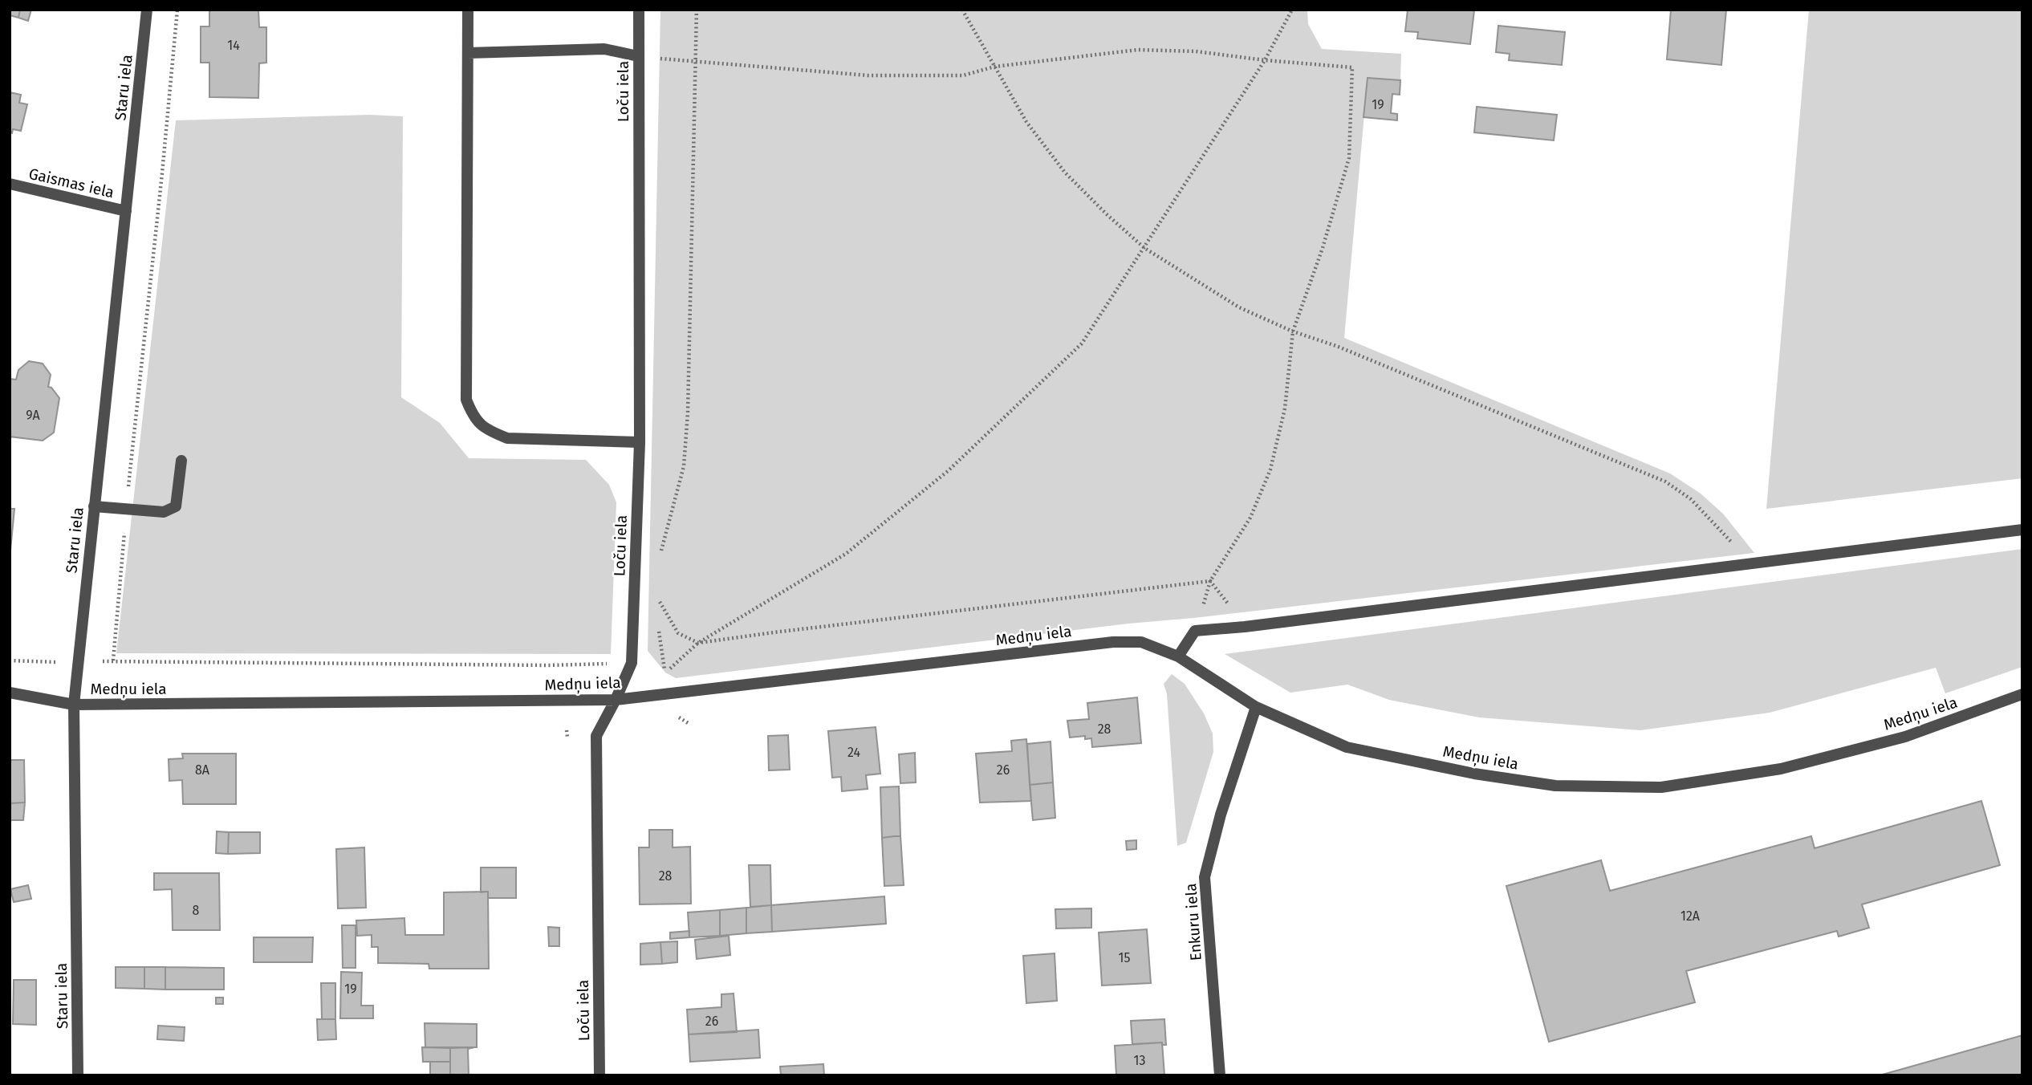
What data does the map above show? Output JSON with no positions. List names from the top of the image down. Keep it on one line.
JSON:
{"streets":{"street":["Staru iela","Loču iela","Gaismas iela","Medņu iela","Enkuru iela"]},"crossings":[["Staru iela","Gaismas iela"],["Staru iela","Medņu iela"],["Loču iela","Medņu iela"],["Medņu iela","Enkuru iela"]],"house_numbers":["14","19","9A","28","24","8A","26","28","8","12A","15","19","26","13"]}
